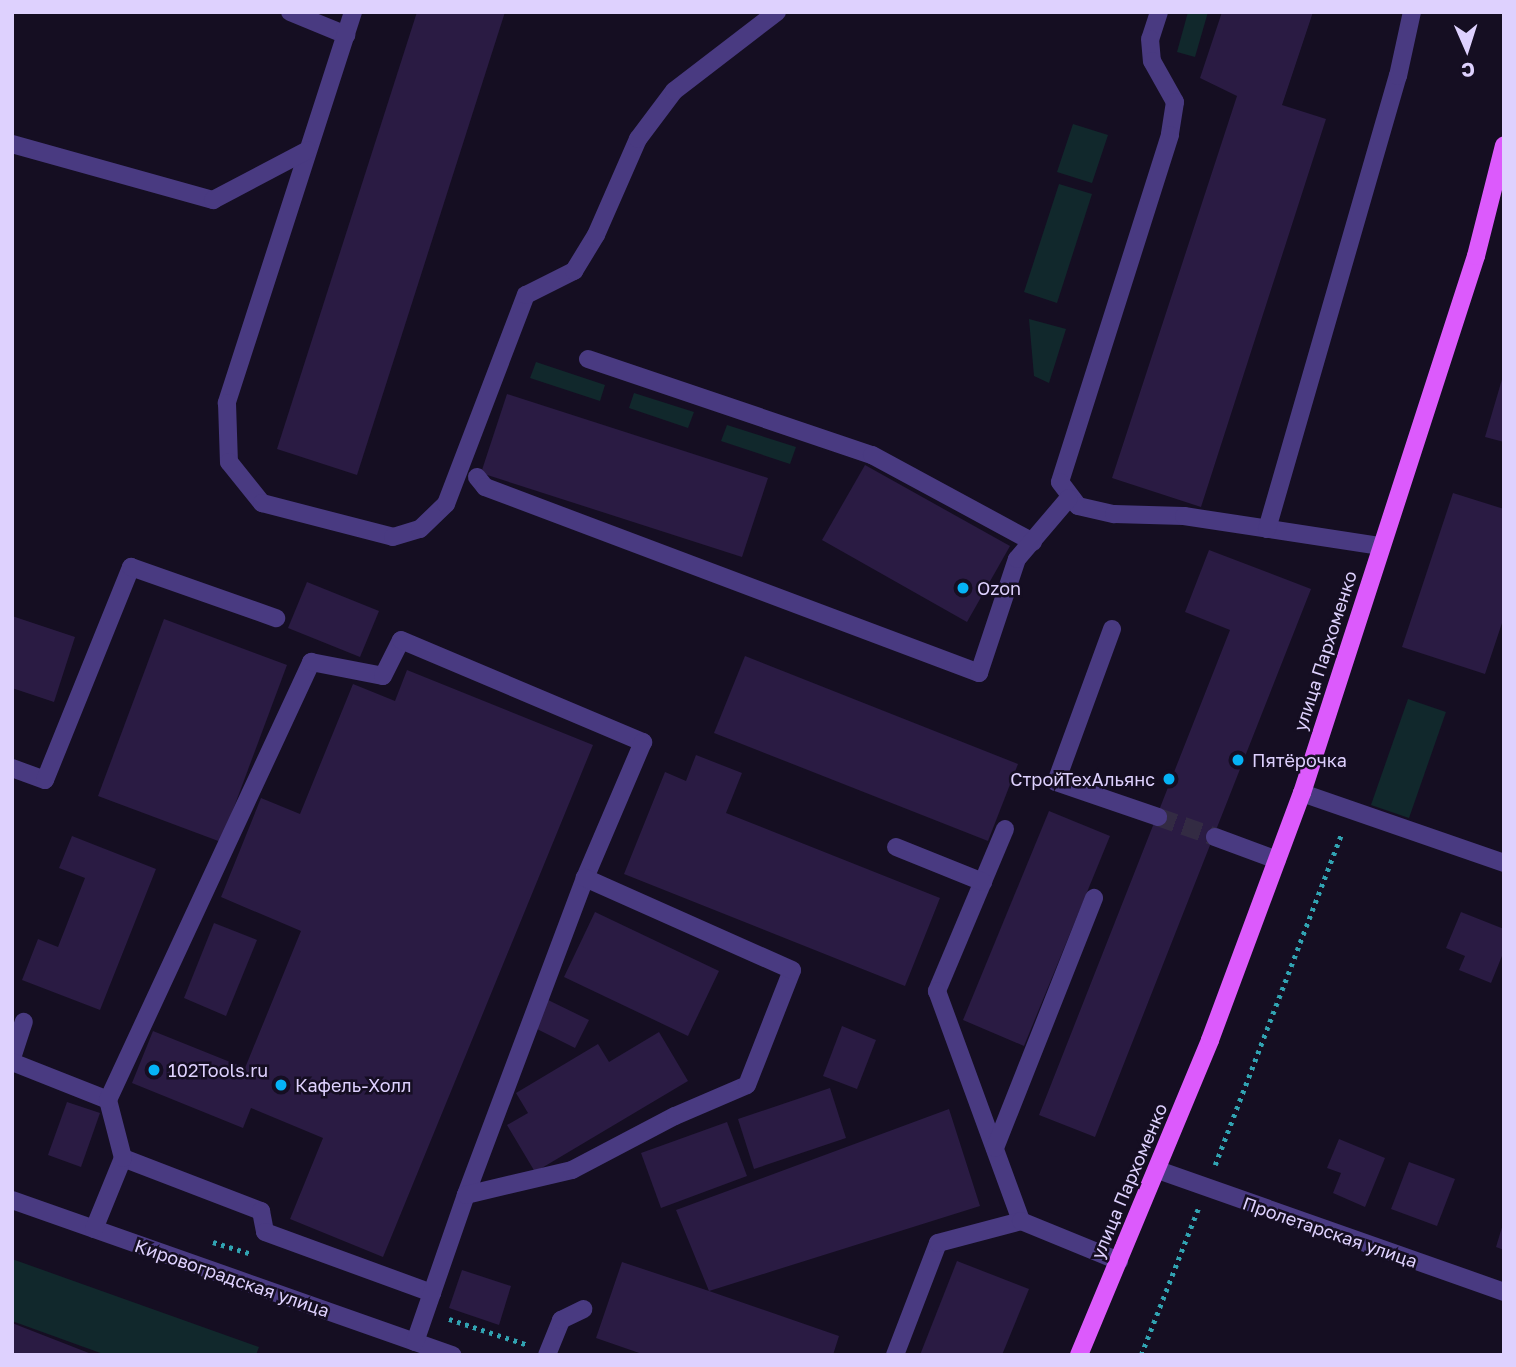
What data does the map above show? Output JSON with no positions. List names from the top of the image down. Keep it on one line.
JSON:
{"streets":{"main road":["улица Пархоменко"],"street":["Пролетарская улица","Кировоградская улица"]},"crossings":[["улица Пархоменко","Пролетарская улица"]],"places":["Ozon","Пятёрочка","СтройТехАльянс","102Tools.ru","Кафель-Холл"],"north":"bottom"}
